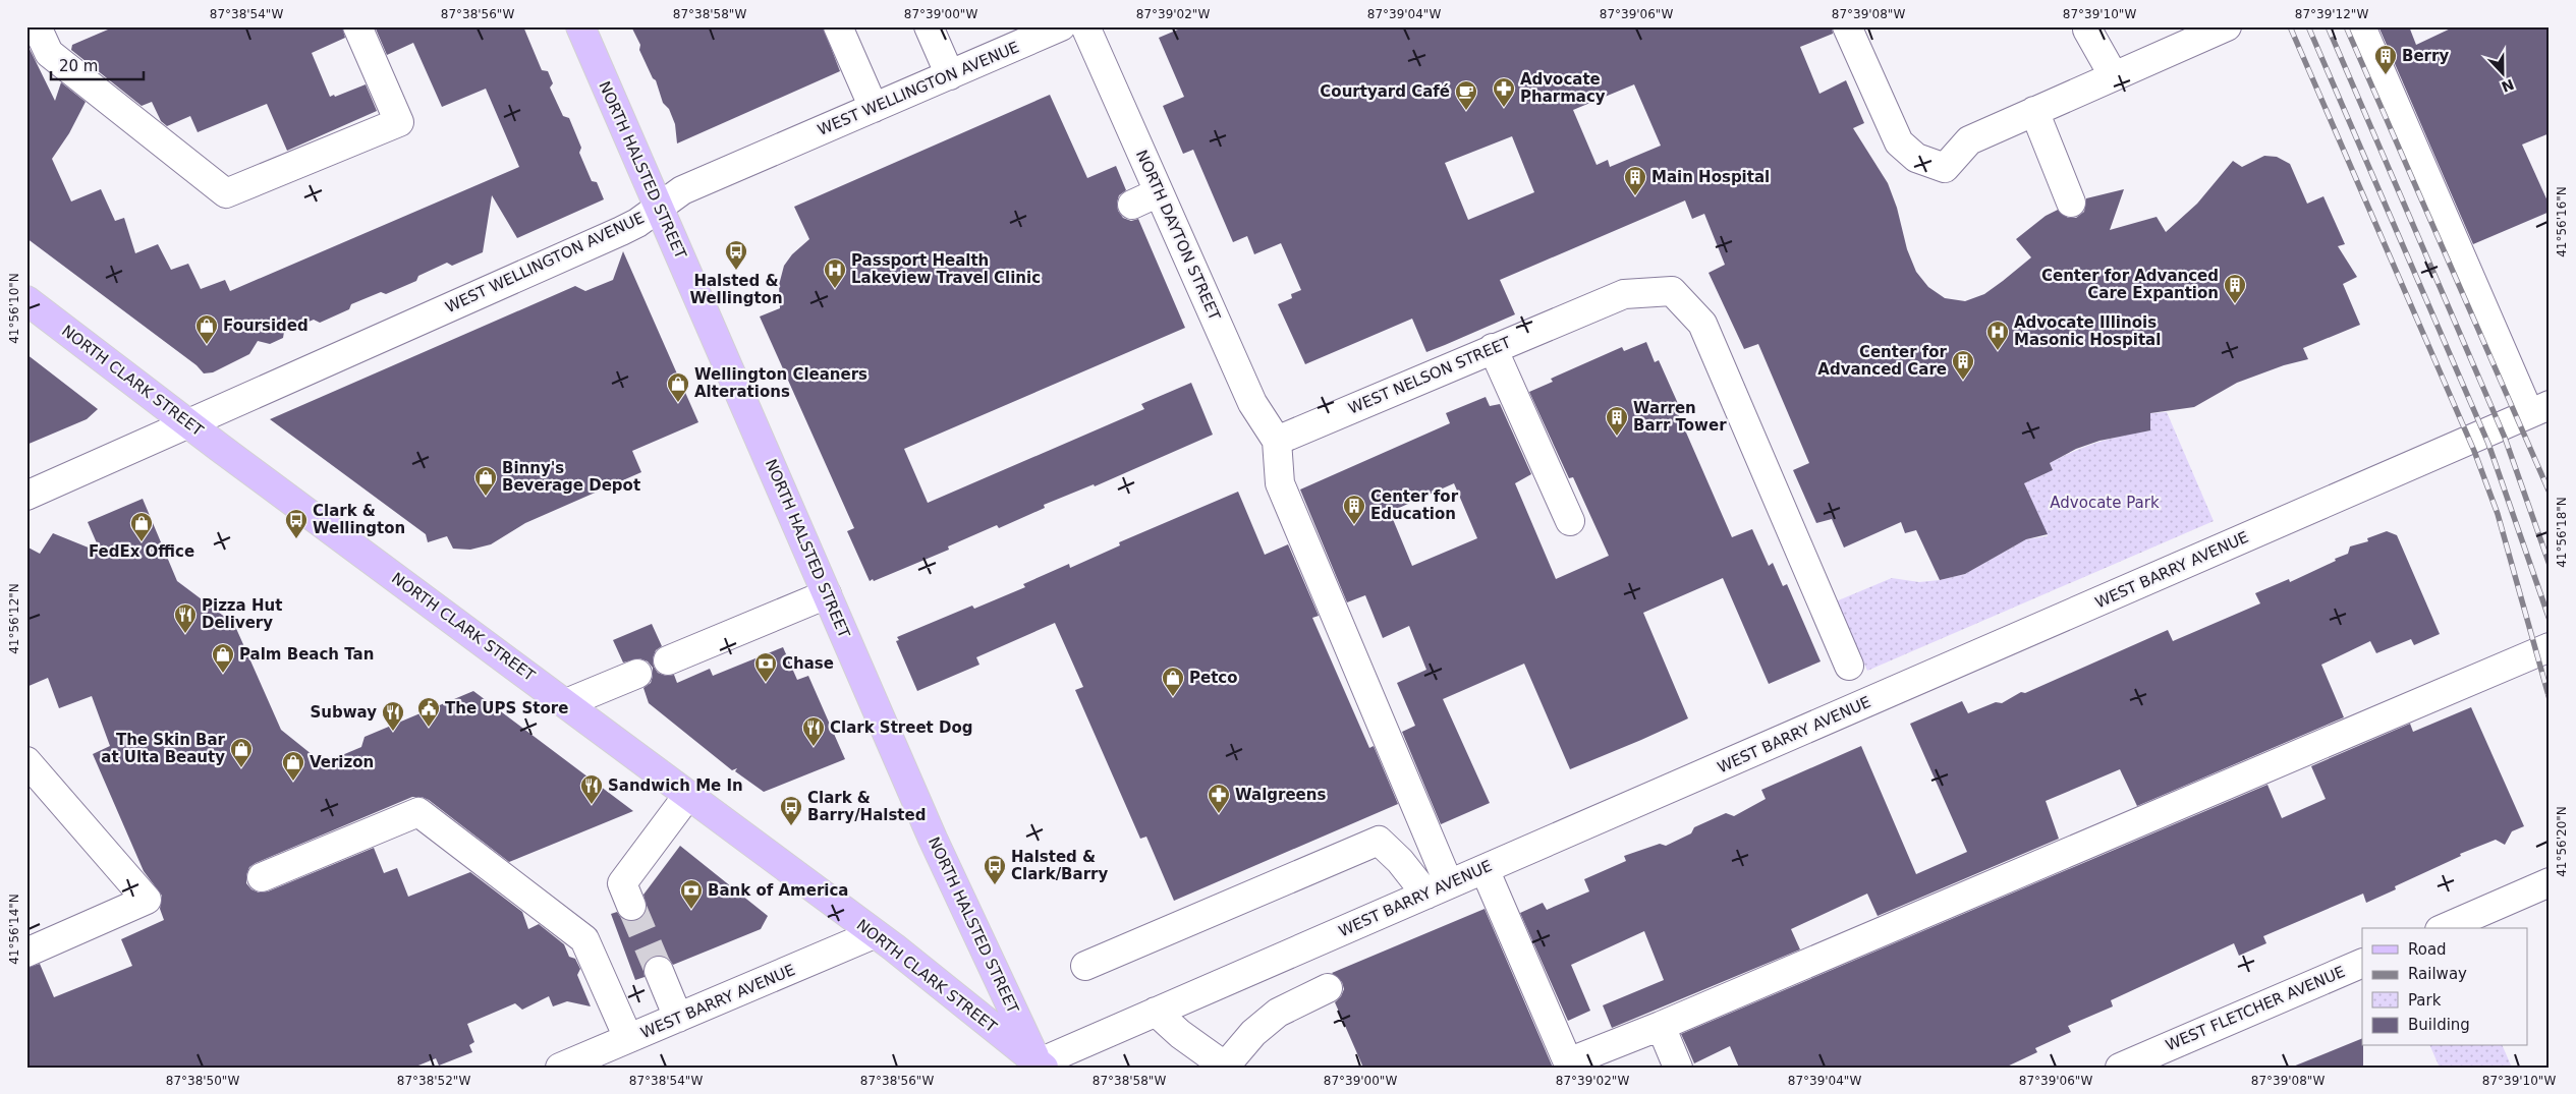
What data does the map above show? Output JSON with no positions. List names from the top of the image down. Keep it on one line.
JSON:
{"streets":{"main road":["NORTH HALSTED STREET","NORTH CLARK STREET"],"street":["WEST WELLINGTON AVENUE","NORTH DAYTON STREET","WEST NELSON STREET","WEST BARRY AVENUE","WEST FLETCHER AVENUE"]},"crossings":[["WEST WELLINGTON AVENUE","NORTH HALSTED STREET"],["WEST WELLINGTON AVENUE","NORTH CLARK STREET"],["NORTH HALSTED STREET","NORTH CLARK STREET"],["NORTH HALSTED STREET","WEST BARRY AVENUE"],["NORTH DAYTON STREET","WEST NELSON STREET"],["NORTH CLARK STREET","WEST BARRY AVENUE"]],"parks":["Advocate Park"],"places":{"building":["Berry","Main Hospital","Center for Advanced Care Expantion","Center for Advanced Care","Warren Barr Tower","Center for Education"],"pharmacy":["Advocate Pharmacy","Walgreens"],"cafe":["Courtyard Café"],"bus stop":["Halsted & Wellington","Clark & Wellington","Clark & Barry/Halsted","Halsted & Clark/Barry"],"hospital":["Passport Health Lakeview Travel Clinic","Advocate Illinois Masonic Hospital"],"shop":["Foursided","Wellington Cleaners Alterations","Binny's Beverage Depot","FedEx Office","Palm Beach Tan","Petco","The Skin Bar at Ulta Beauty","Verizon"],"restaurant":["Pizza Hut Delivery","Subway","Clark Street Dog","Sandwich Me In"],"bank":["Chase","Bank of America"],"public building":["The UPS Store"]},"legend":["Road","Railway","Park","Building"],"scale_bar":"20 m","north":"bottom","coordinates":["87°38'54\"W","87°38'56\"W","87°38'58\"W","87°39'00\"W","87°39'02\"W","87°39'04\"W","87°39'06\"W","87°39'08\"W","87°39'10\"W","87°39'12\"W","41°56'16\"N","41°56'10\"N","41°56'18\"N","41°56'12\"N","41°56'20\"N","41°56'14\"N","87°38'50\"W","87°38'52\"W"]}
